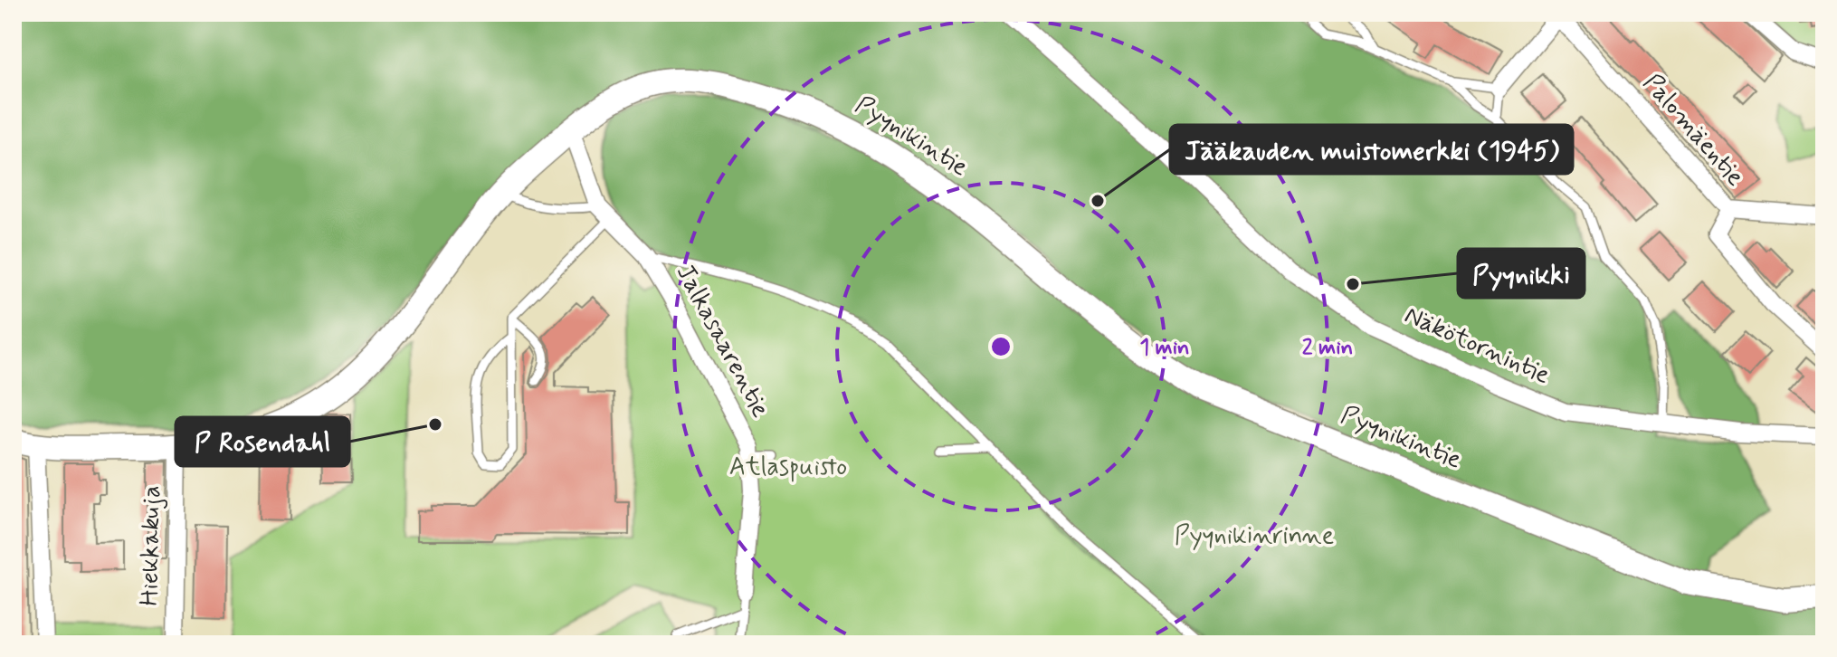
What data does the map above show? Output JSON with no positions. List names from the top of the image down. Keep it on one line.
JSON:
{"streets":{"street":["Palomäentie","Pyynikintie","Jalkasaarentie","Näkötornintie","Hiekkakuja"]},"crossings":[["Pyynikintie","Hiekkakuja"]],"parks":["Atlaspuisto","Pyynikinrinne"],"places":["Jääkauden muistomerkki (1945)","Pyynikki","P Rosendahl"],"rings":["1 min","2 min"]}
